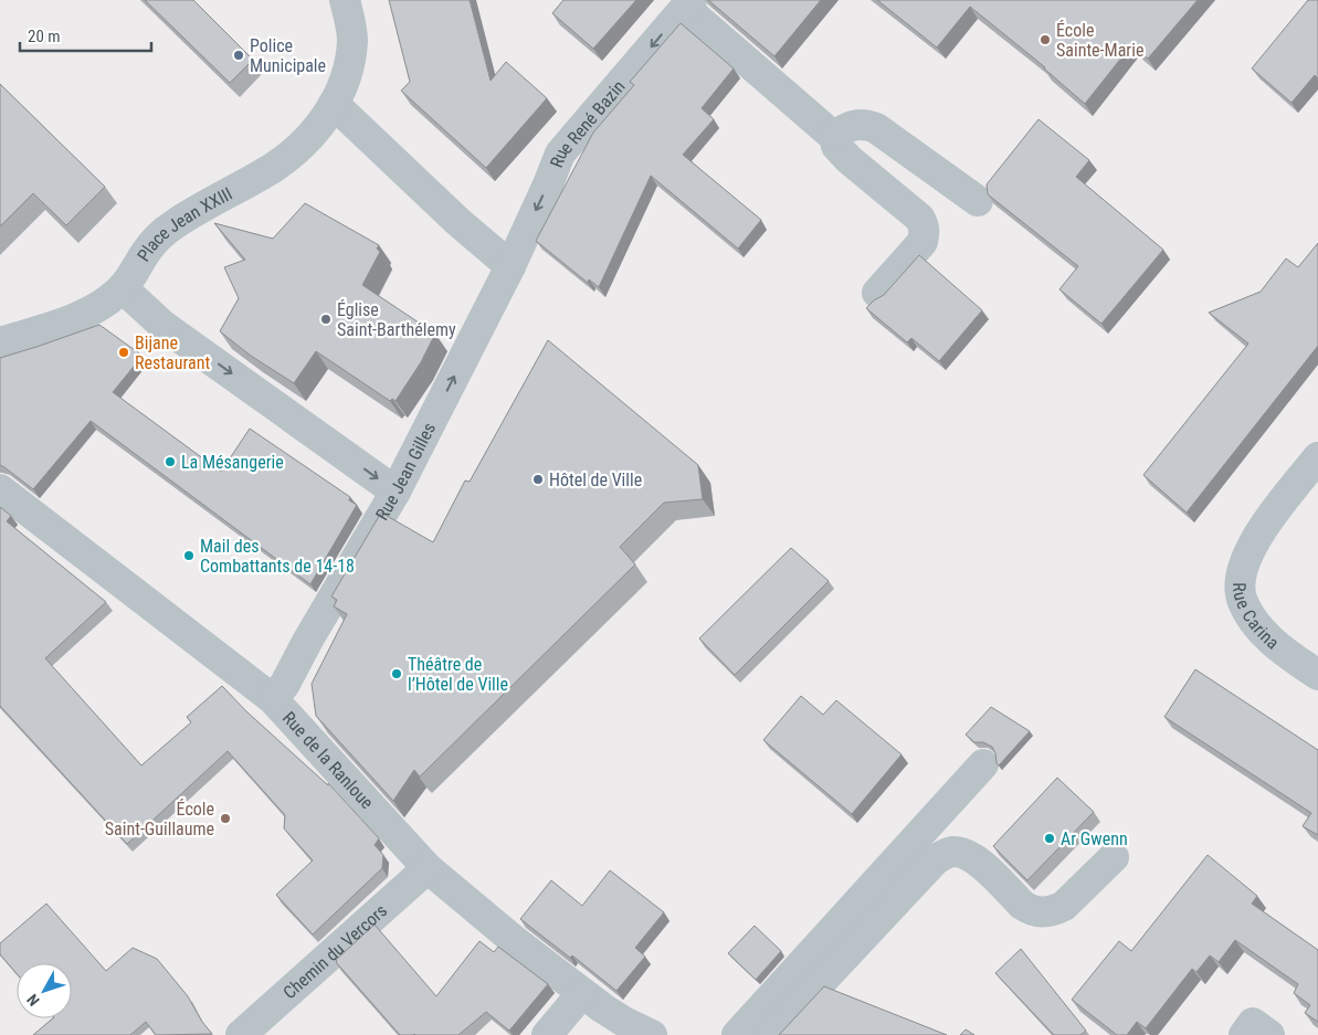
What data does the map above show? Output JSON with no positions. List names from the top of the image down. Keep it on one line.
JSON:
{"streets":{"street":["Rue René Bazin","Place Jean XXIII","Rue Jean Gilles","Rue Carina","Rue de la Ranloue","Chemin du Vercors"]},"crossings":[["Rue René Bazin","Rue Jean Gilles"],["Rue Jean Gilles","Rue de la Ranloue"],["Rue de la Ranloue","Chemin du Vercors"]],"one_way":["Rue René Bazin","Rue Jean Gilles"],"places":["École Sainte-Marie","Police Municipale","Église Saint-Barthélemy","Bijane Restaurant","La Mésangerie","Hôtel de Ville","Mail des Combattants de 14-18","Théâtre de l’Hôtel de Ville","École Saint-Guillaume","Ar Gwenn"],"scale_bar":"20 m","north":"bottom left"}
